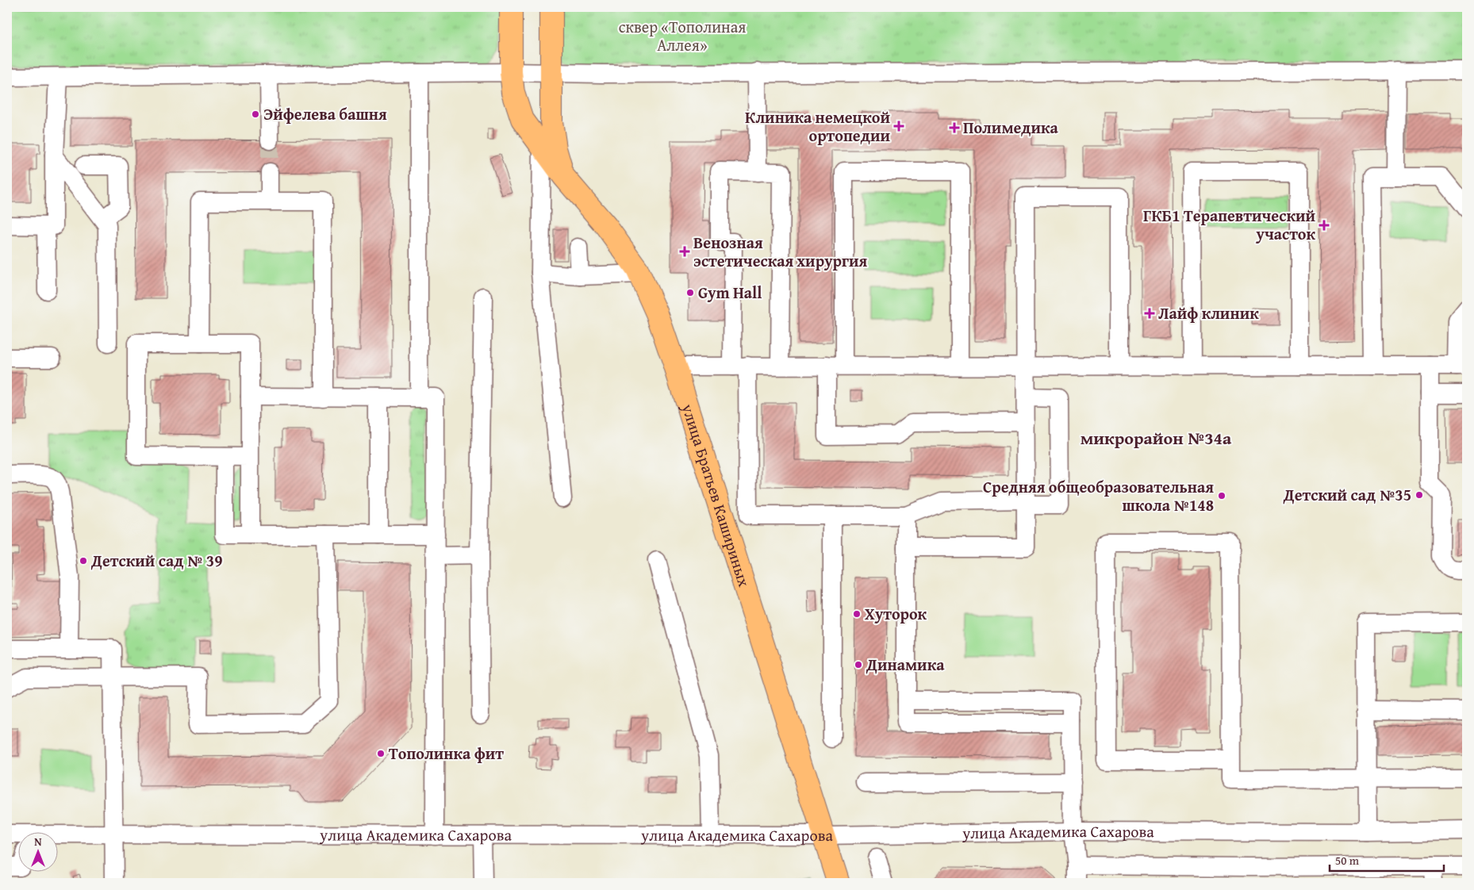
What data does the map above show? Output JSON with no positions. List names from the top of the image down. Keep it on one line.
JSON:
{"streets":{"main road":["улица Братьев Кашириных"],"street":["улица Академика Сахарова"]},"crossings":[["улица Братьев Кашириных","улица Академика Сахарова"]],"districts":["микрорайон №34а"],"parks":["сквер «Тополиная Аллея»"],"places":{"other":["Эйфелева башня","Gym Hall","Детский сад №35","Средняя общеобразовательная школа №148","Детский сад № 39","Хуторок","Динамика","Тополинка фит"],"health":["Клиника немецкой ортопедии","Полимедика","ГКБ1 Терапевтический участок","Венозная эстетическая хирургия","Лайф клиник"]},"scale_bar":"50 m","north":"top"}
